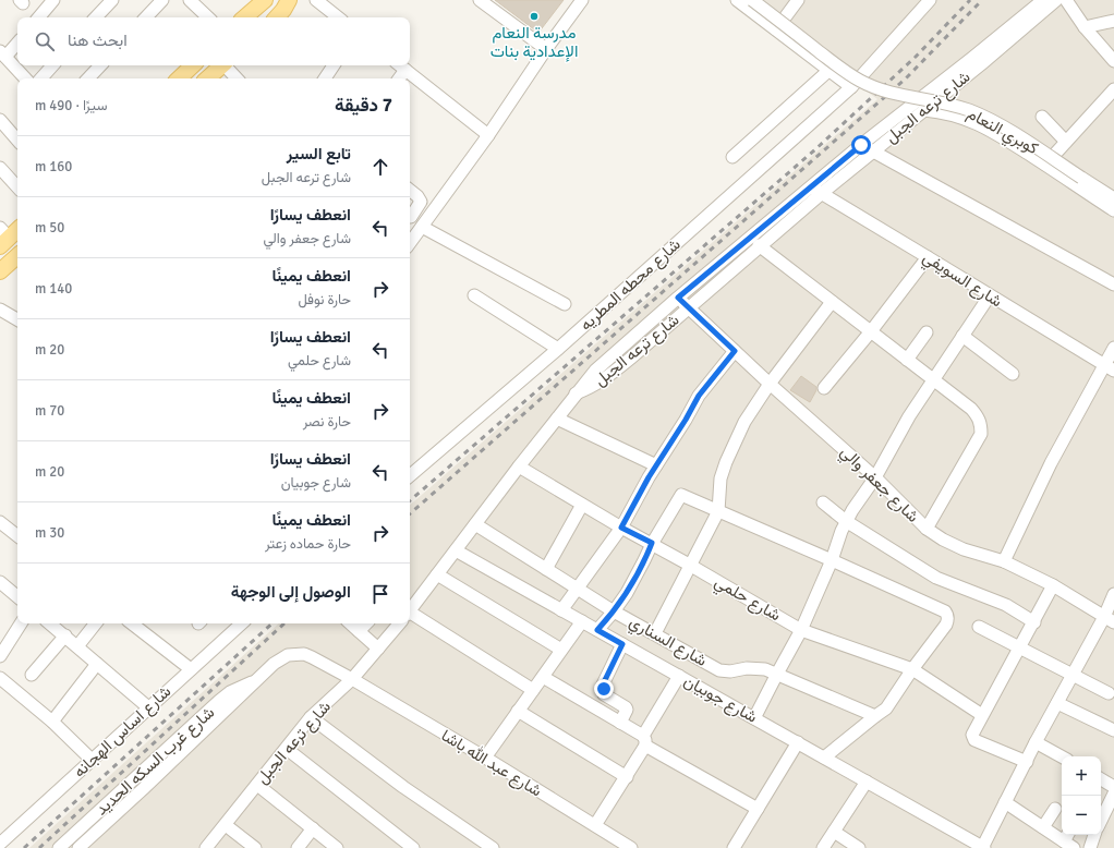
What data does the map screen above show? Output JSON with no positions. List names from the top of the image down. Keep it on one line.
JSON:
{"streets":{"street":["شارع ترعه الجبل","كوبري النعام","شارع السويفي","شارع محطه المطريه","شارع جعفر والي","شارع حلمي","شارع السناري","شارع جوبيان","شارع اساس الهجانه","شارع غرب السكه الحديد","شارع عبد الله باشا"]},"crossings":[["شارع ترعه الجبل","شارع السويفي"],["شارع ترعه الجبل","شارع جعفر والي"],["شارع ترعه الجبل","شارع حلمي"],["شارع ترعه الجبل","شارع السناري"],["شارع ترعه الجبل","شارع جوبيان"],["شارع ترعه الجبل","شارع غرب السكه الحديد"],["شارع ترعه الجبل","شارع عبد الله باشا"],["شارع غرب السكه الحديد","شارع عبد الله باشا"]],"places":["مدرسة النعام الإعدادية بنات"],"page":{"search":"ابحث هنا","heading":["7 دقيقة","سيرًا · 490 m"],"list":[["تابع السير","شارع ترعه الجبل","160 m"],["انعطف يسارًا","شارع جعفر والي","50 m"],["انعطف يمينًا","حارة نوفل","140 m"],["انعطف يسارًا","شارع حلمي","20 m"],["انعطف يمينًا","حارة نصر","70 m"],["انعطف يسارًا","شارع جوبيان","20 m"],["انعطف يمينًا","حارة حماده زعتر","30 m"],"الوصول إلى الوجهة"],"map_buttons":["+","−"]}}
